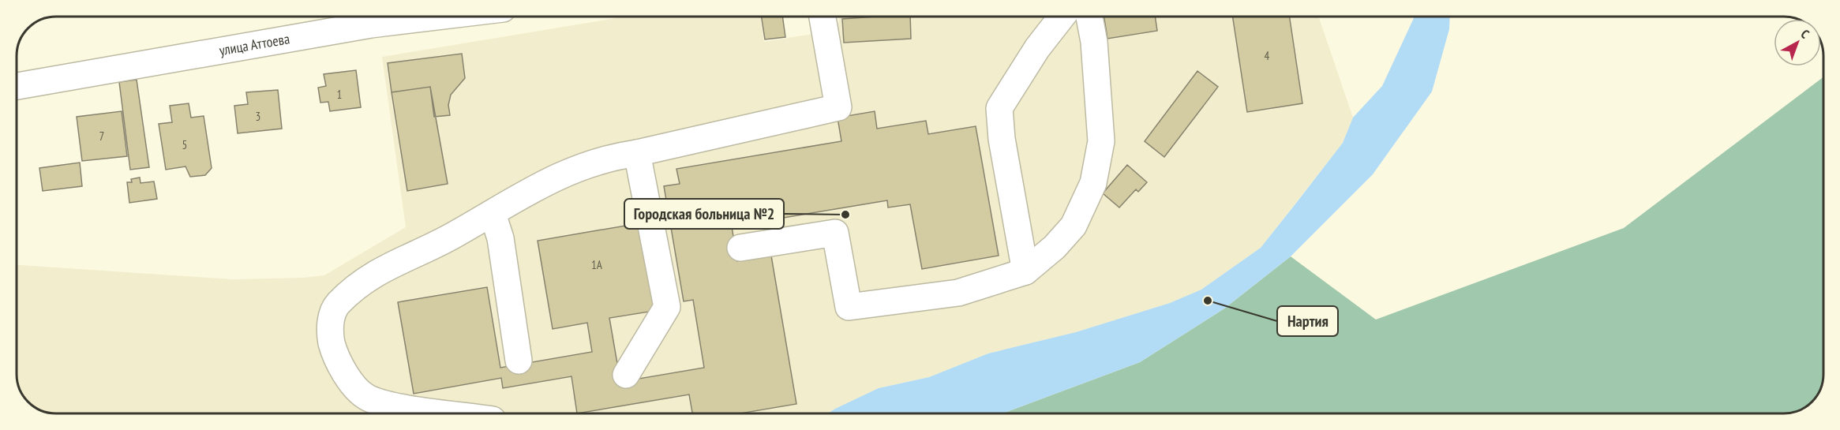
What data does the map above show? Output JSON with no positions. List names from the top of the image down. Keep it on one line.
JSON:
{"streets":{"street":["улица Аттоева"]},"places":["Городская больница №2","Нартия"],"house_numbers":["4","1","3","7","5","1А"],"north":"top right"}
